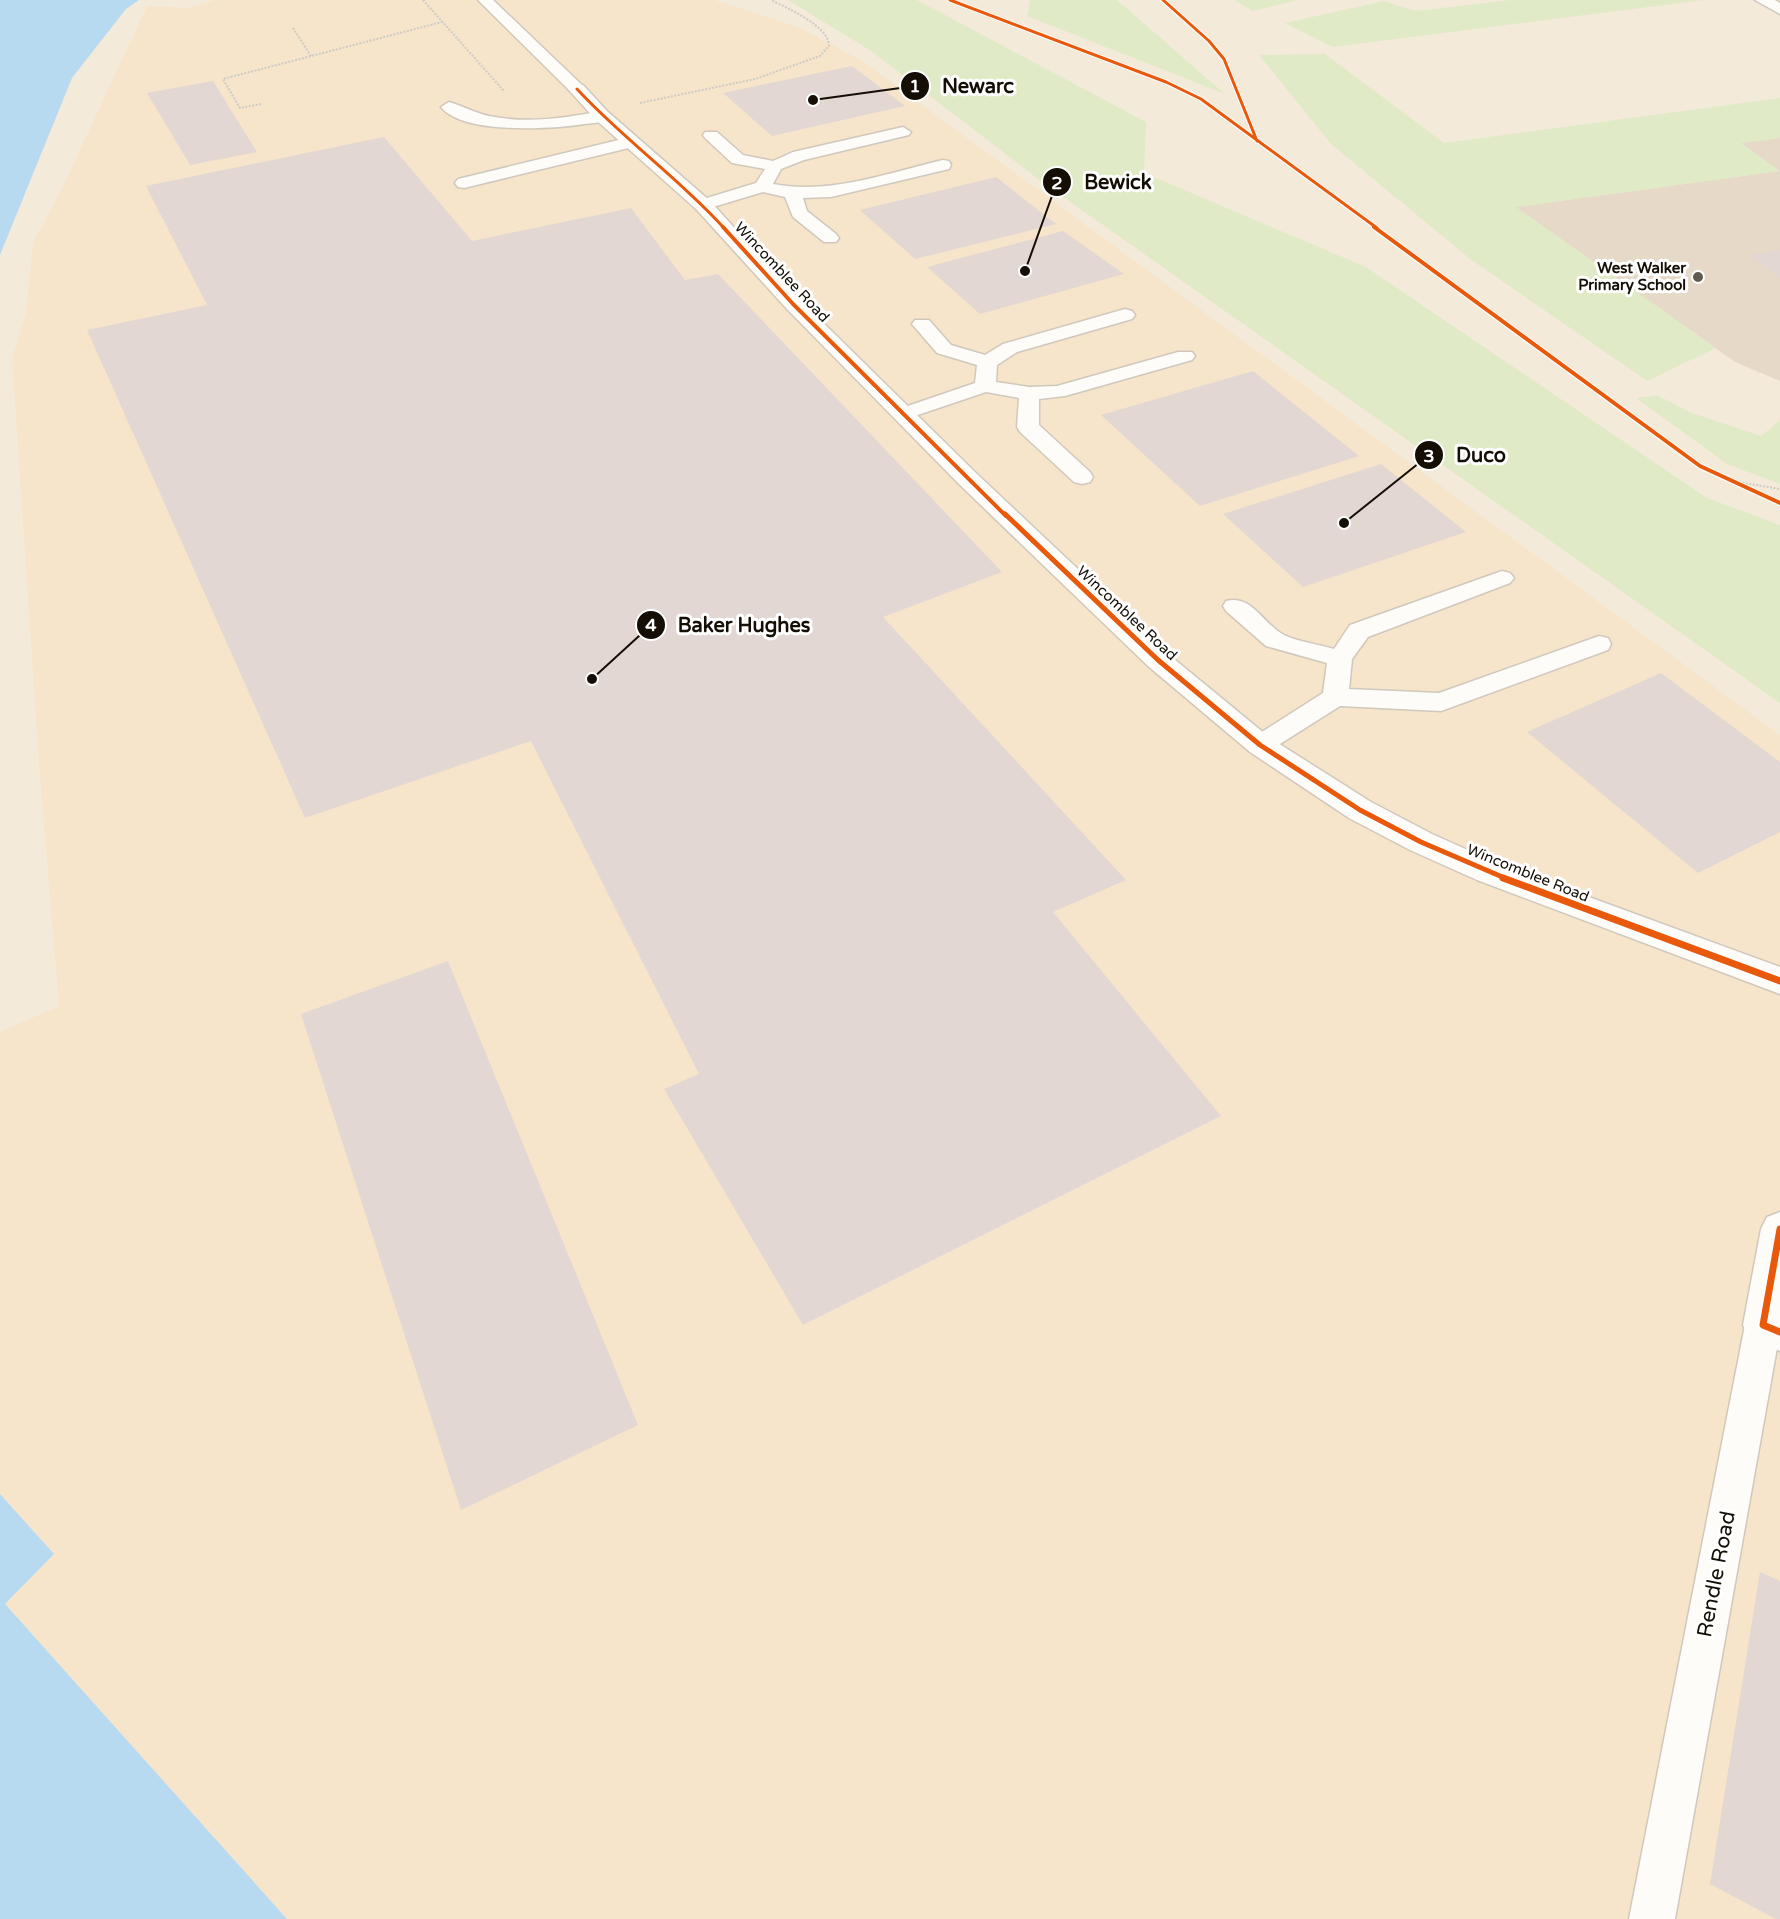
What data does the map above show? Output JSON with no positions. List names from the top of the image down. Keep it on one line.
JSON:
{"streets":{"street":["Wincomblee Road","Rendle Road"]},"places":["Newarc","Bewick","West Walker Primary School","Duco","Baker Hughes"]}
